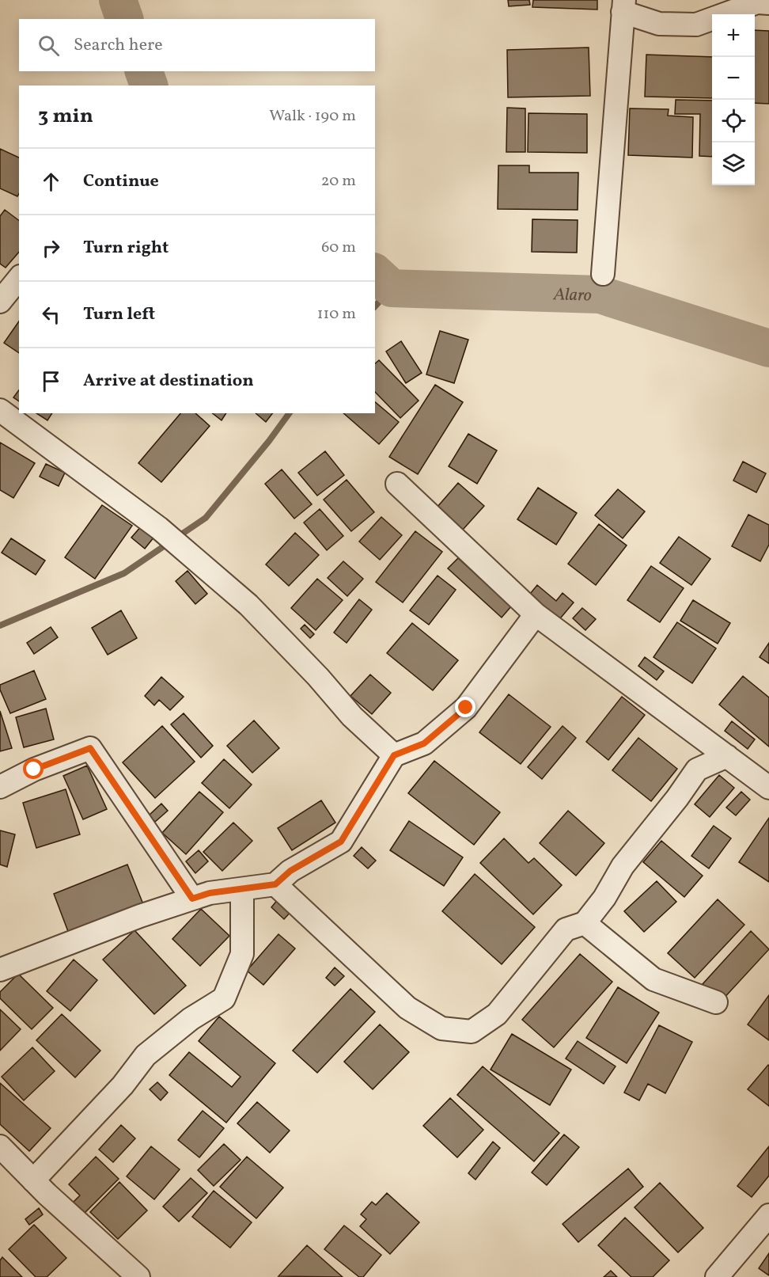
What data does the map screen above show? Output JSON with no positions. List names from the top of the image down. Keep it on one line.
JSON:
{"water":["Alaro"],"page":{"map_buttons":["+","−"],"search":"Search here","heading":["3 min","Walk · 190 m"],"list":[["Continue","20 m"],["Turn right","60 m"],["Turn left","110 m"],"Arrive at destination"]}}
